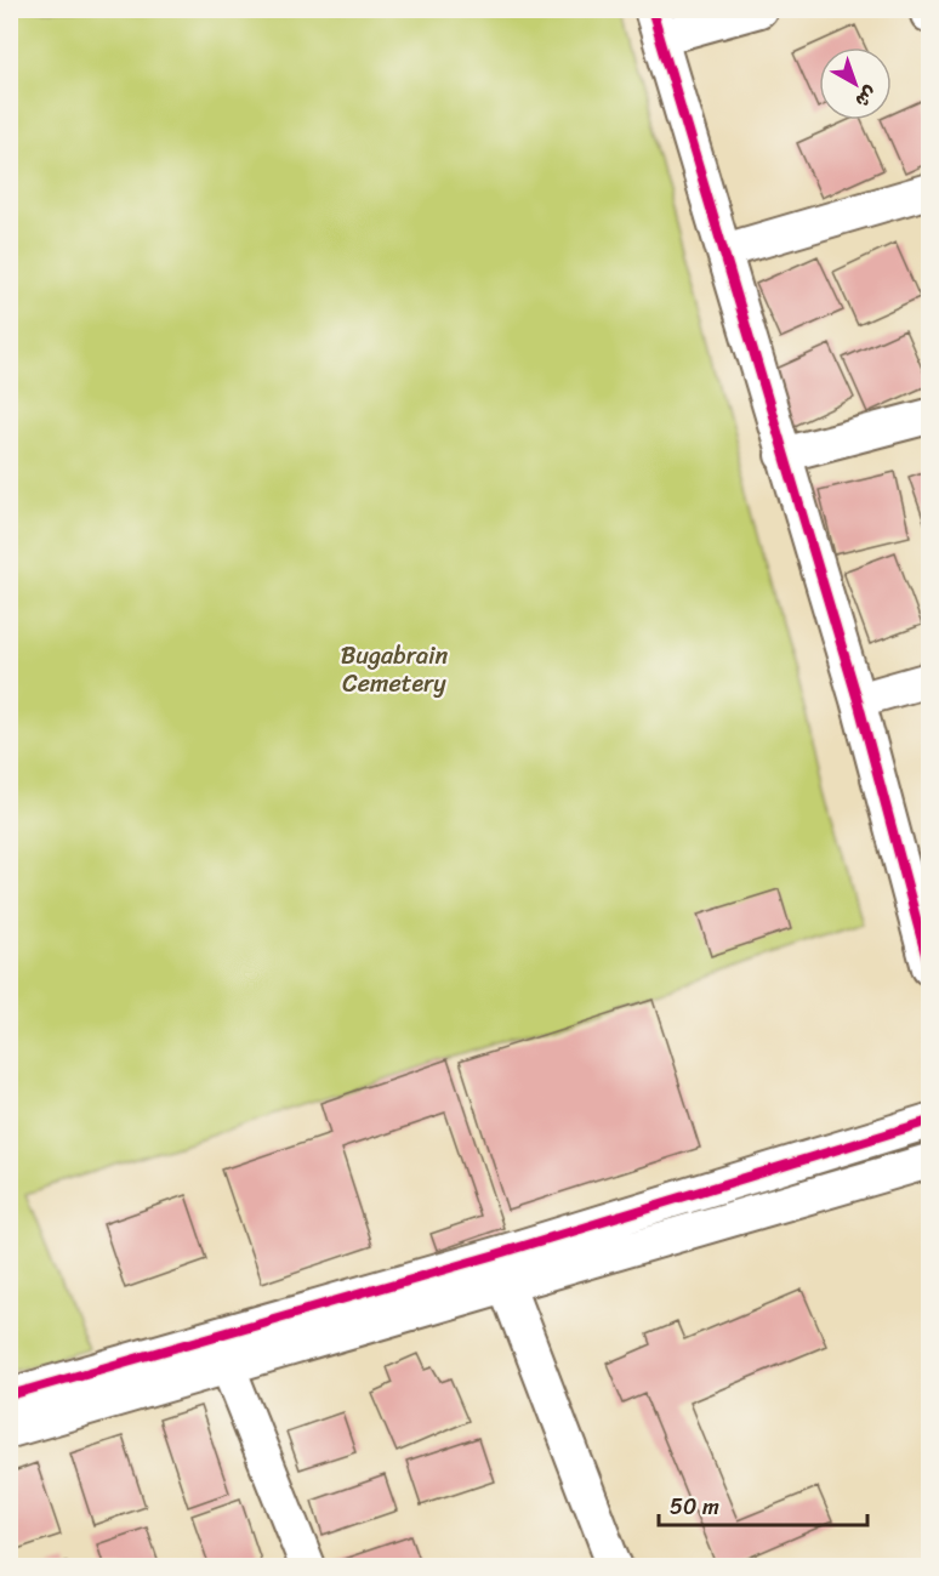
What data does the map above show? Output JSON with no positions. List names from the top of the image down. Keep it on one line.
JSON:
{"parks":["Bugabrain Cemetery"],"scale_bar":"50 m","north":"bottom right"}
